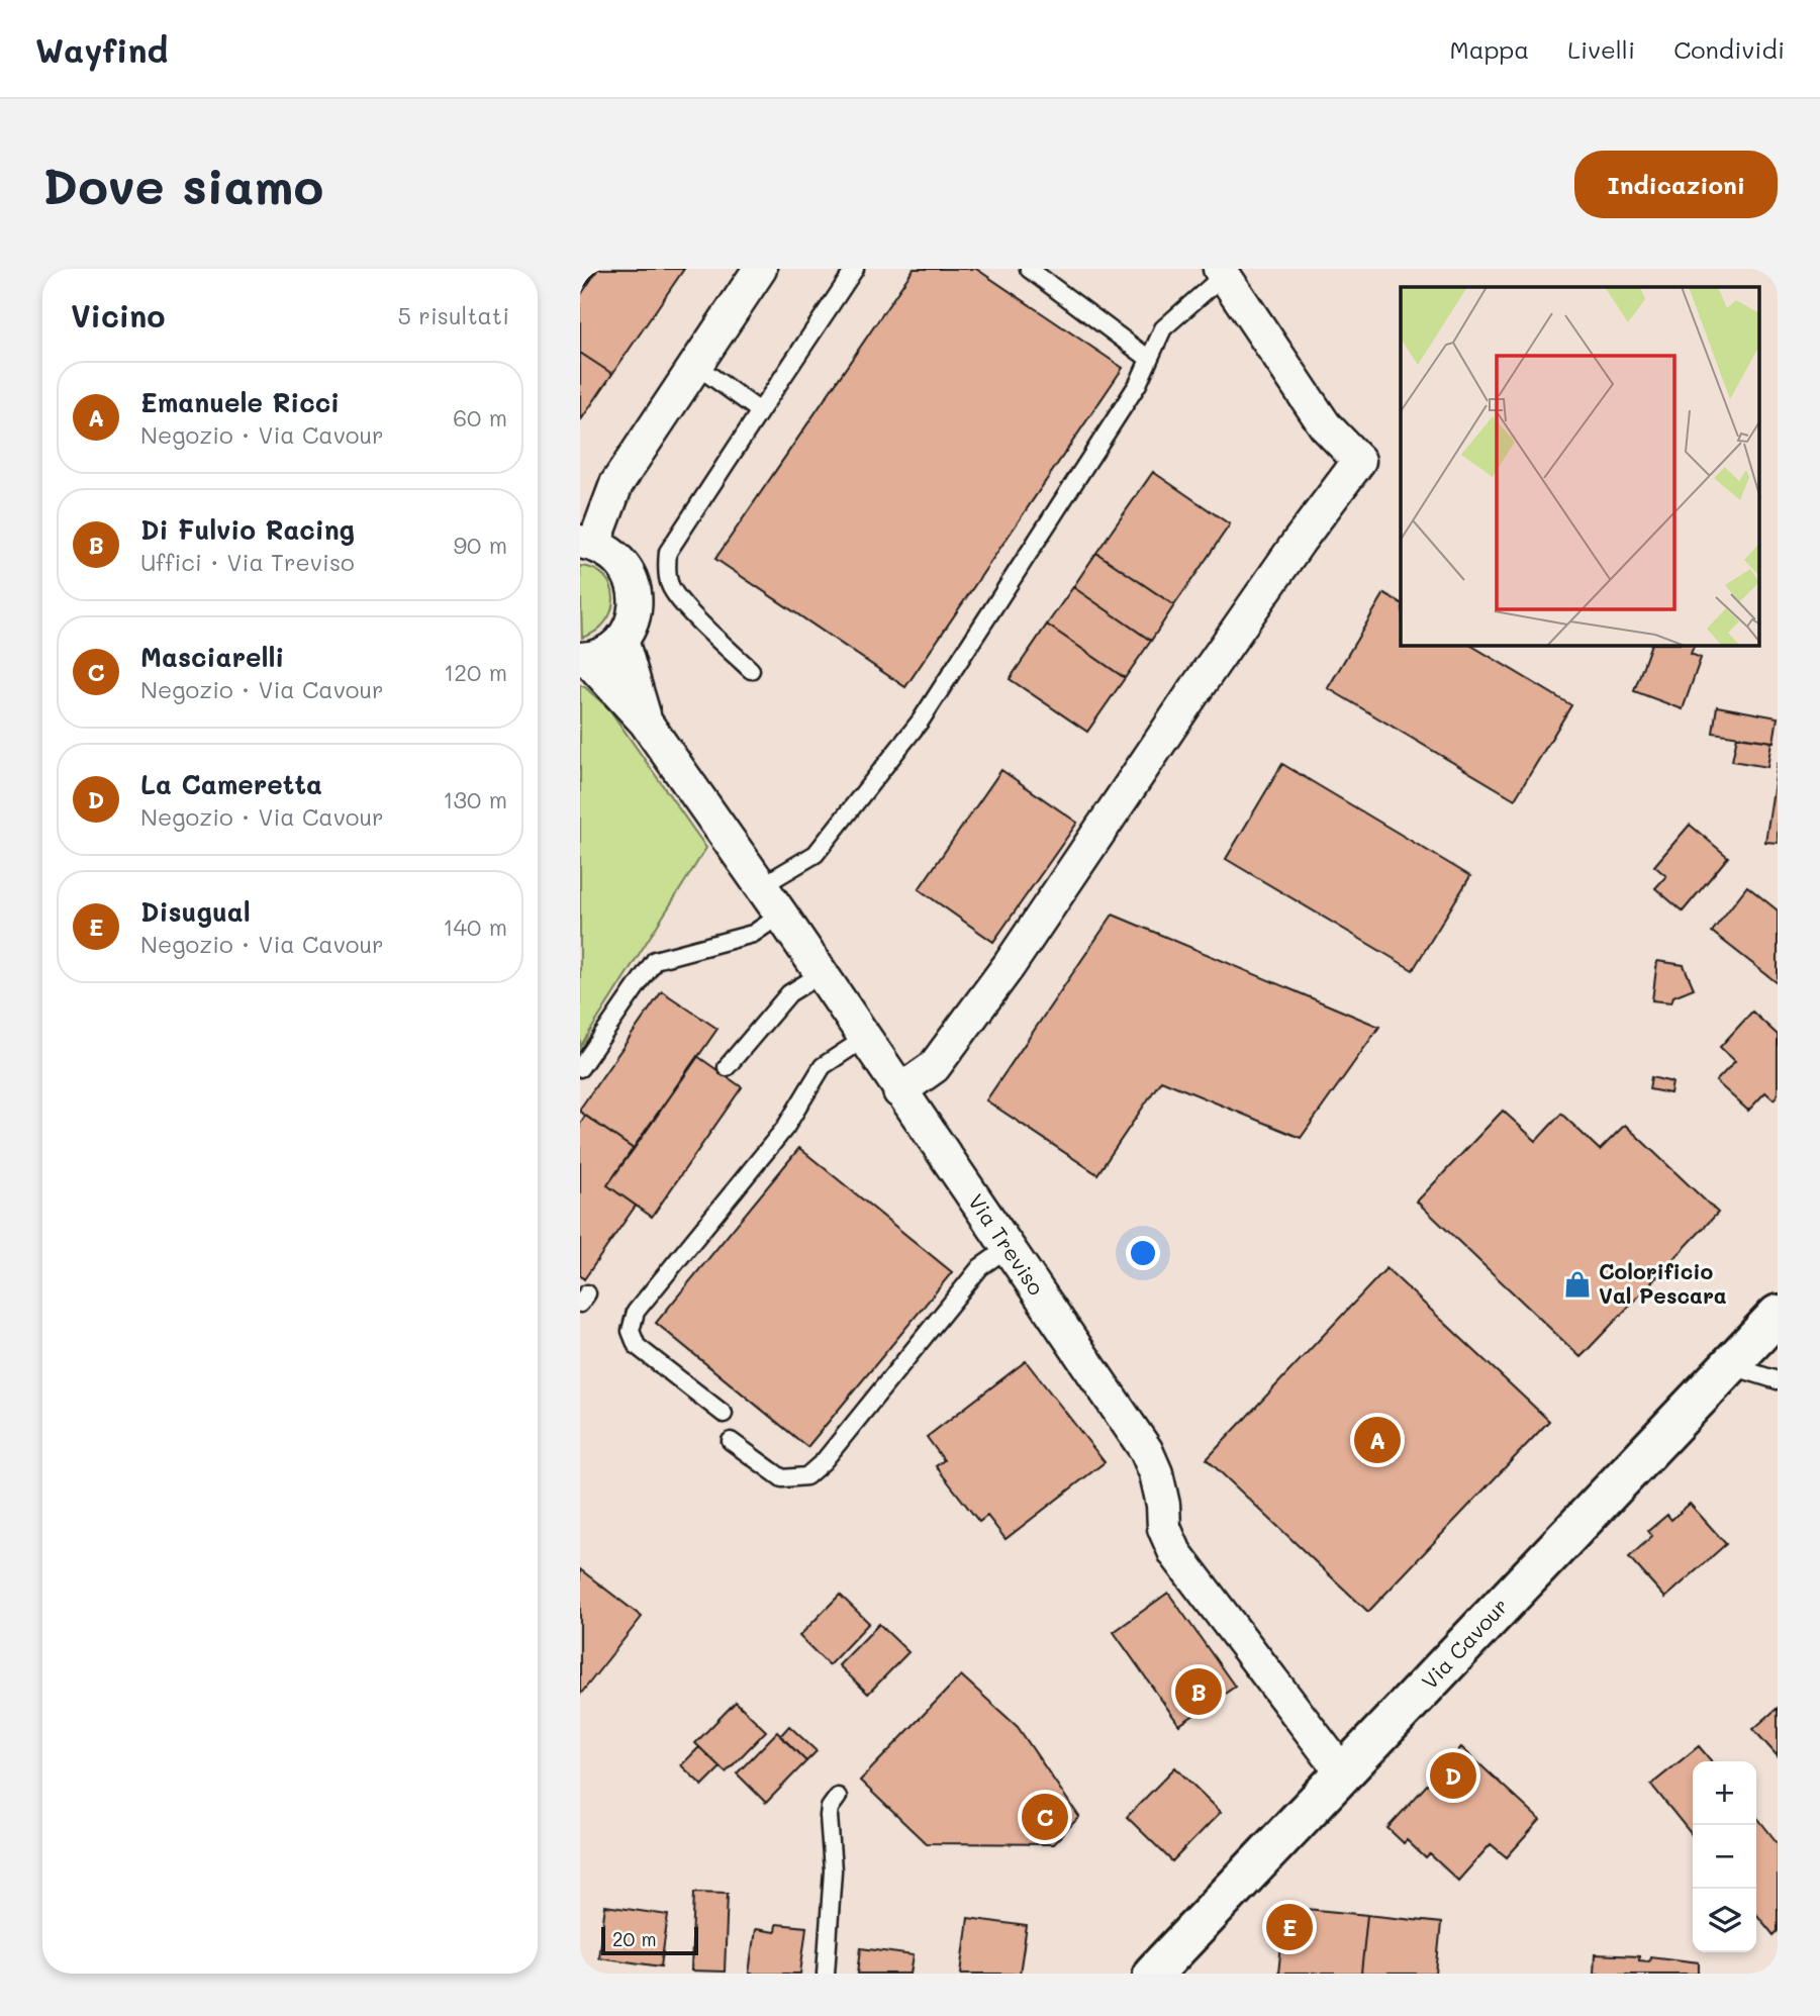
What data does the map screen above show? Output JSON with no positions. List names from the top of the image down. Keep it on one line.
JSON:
{"streets":{"street":["Via Treviso","Via Cavour"]},"crossings":[["Via Treviso","Via Cavour"]],"places":{"shop":["Colorificio Val Pescara"]},"scale_bar":"20 m","page":{"header":"Wayfind","nav":["Mappa","Livelli","Condividi"],"buttons":"Indicazioni","title":"Dove siamo","heading":["Vicino","5 risultati"],"list":[{"mark":"A","name":"Emanuele Ricci","note":"Negozio · Via Cavour","value":"60 m"},{"mark":"B","name":"Di Fulvio Racing","note":"Uffici · Via Treviso","value":"90 m"},{"mark":"C","name":"Masciarelli","note":"Negozio · Via Cavour","value":"120 m"},{"mark":"D","name":"La Cameretta","note":"Negozio · Via Cavour","value":"130 m"},{"mark":"E","name":"Disugual","note":"Negozio · Via Cavour","value":"140 m"}],"pins":["A","B","D","C","E"],"map_buttons":["+","−"],"scale":"20 m"}}
